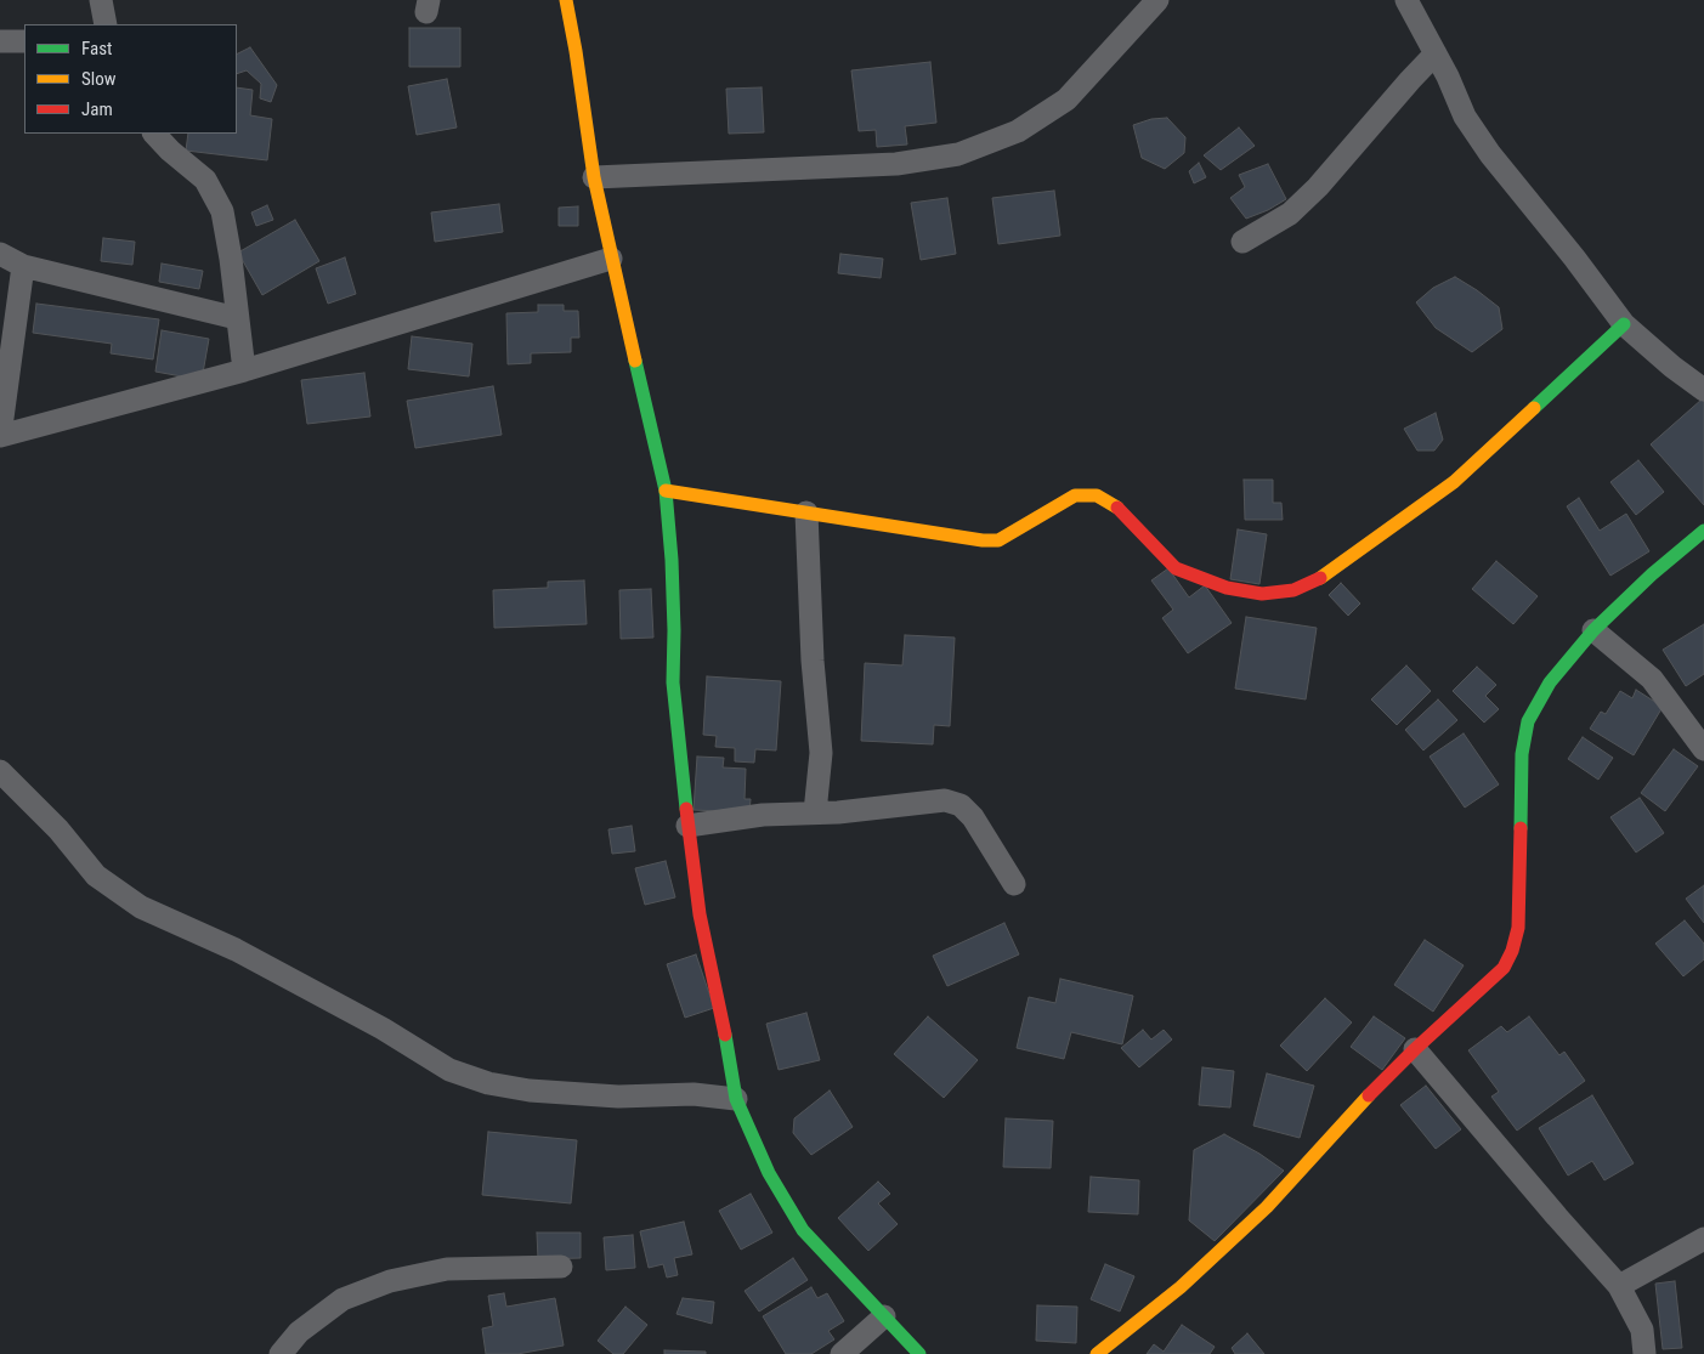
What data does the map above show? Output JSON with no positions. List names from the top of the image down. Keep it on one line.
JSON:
{"legend":["Fast","Slow","Jam"]}
